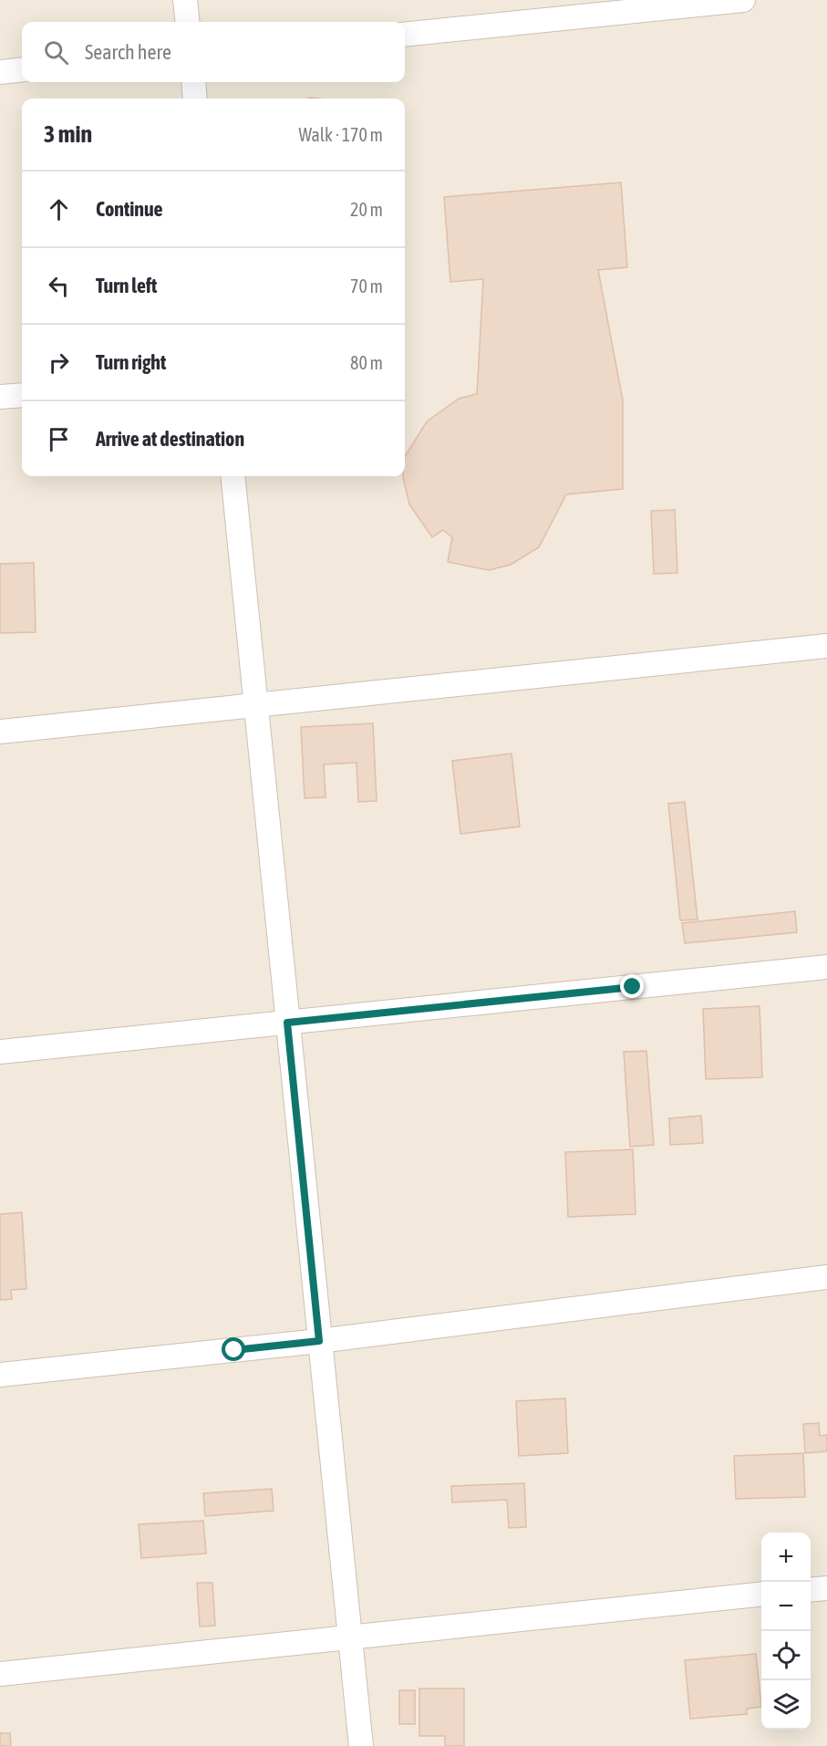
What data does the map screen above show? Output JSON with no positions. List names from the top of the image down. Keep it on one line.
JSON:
{"page":{"search":"Search here","heading":["3 min","Walk · 170 m"],"list":[["Continue","20 m"],["Turn left","70 m"],["Turn right","80 m"],"Arrive at destination"],"map_buttons":["+","−"]}}
